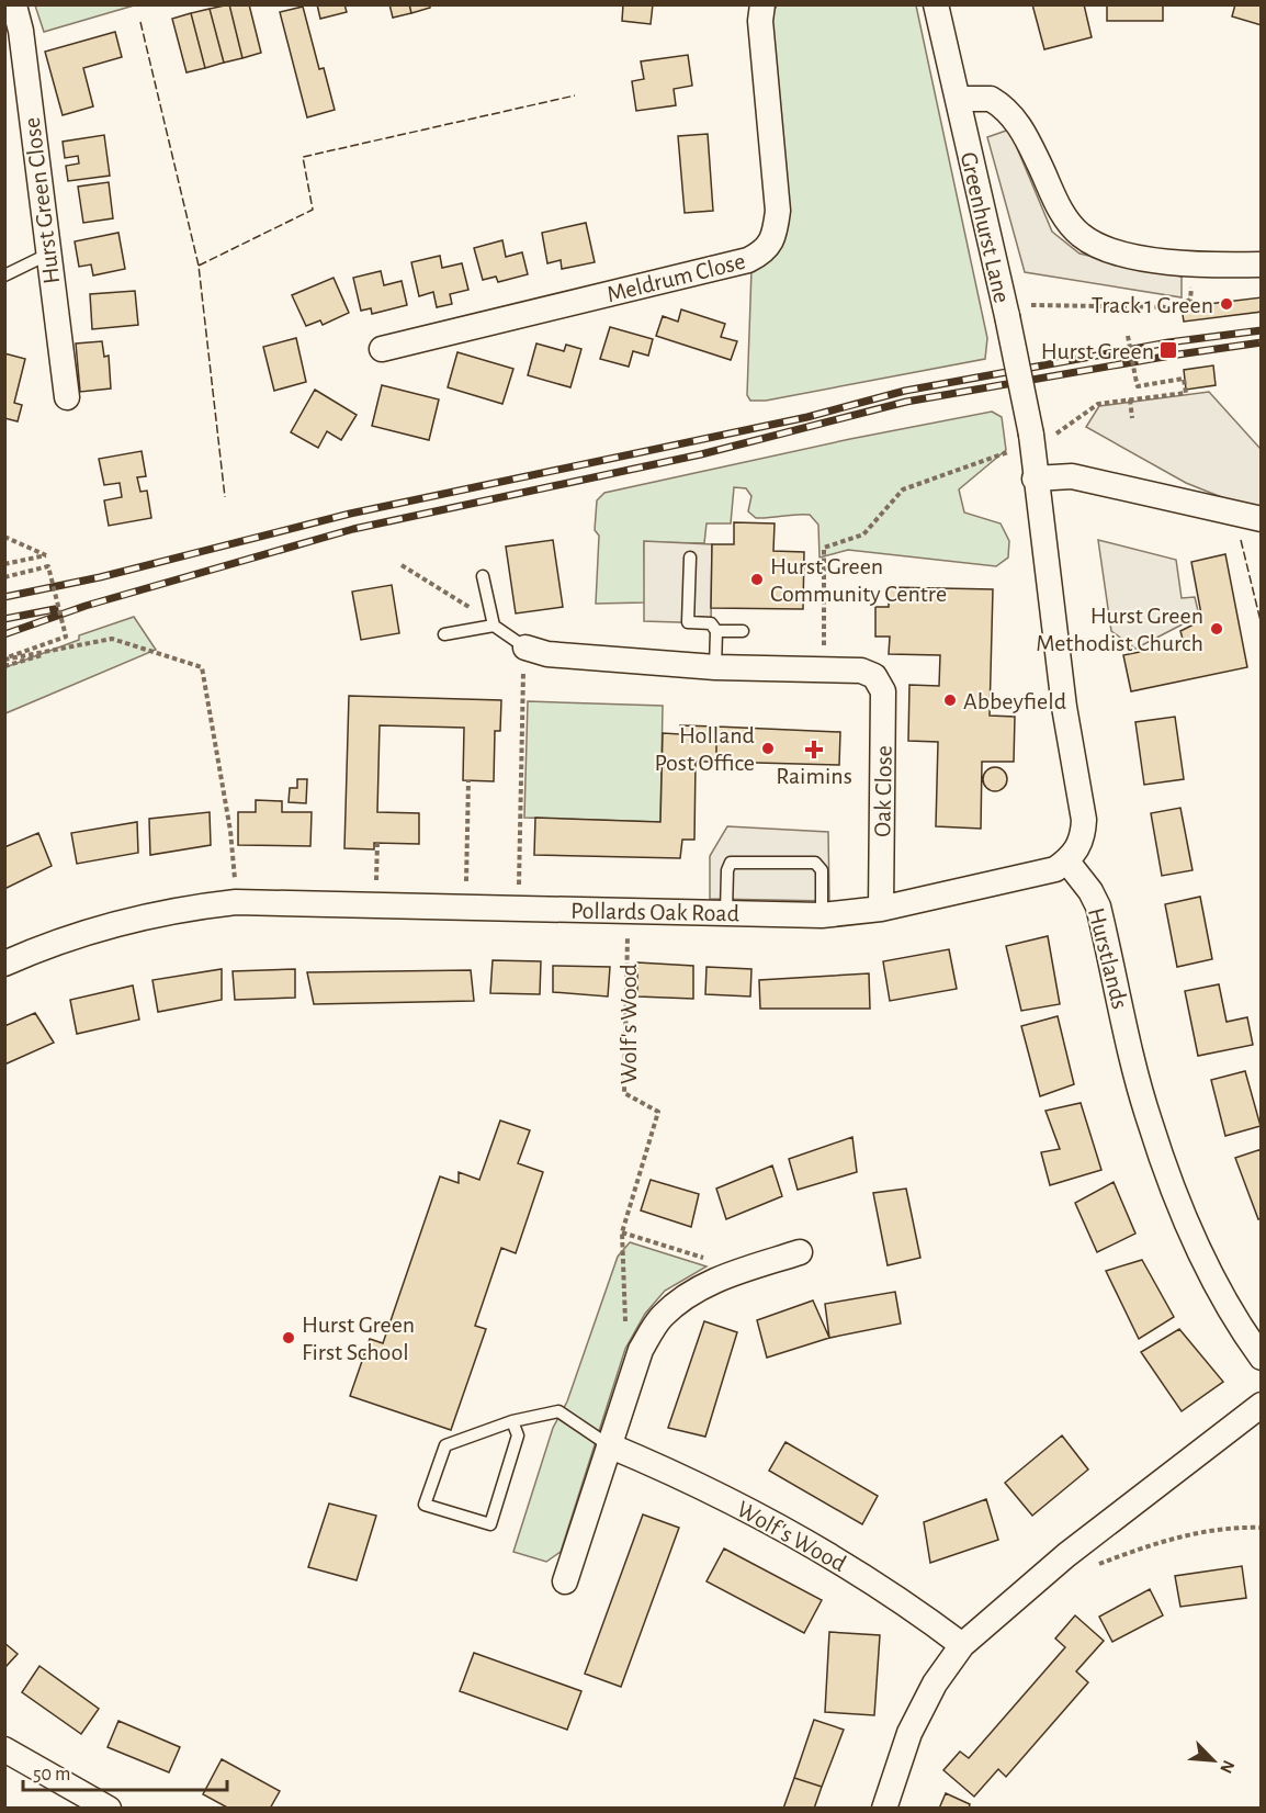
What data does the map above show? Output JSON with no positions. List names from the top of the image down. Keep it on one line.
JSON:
{"streets":{"street":["Hurst Green Close","Greenhurst Lane","Meldrum Close","Oak Close","Pollards Oak Road","Hurstlands","Wolf's Wood"]},"crossings":[["Oak Close","Pollards Oak Road"],["Pollards Oak Road","Hurstlands"],["Pollards Oak Road","Wolf's Wood"]],"places":{"other":["Track 1 Green","Hurst Green Community Centre","Hurst Green Methodist Church","Abbeyfield","Holland Post Office","Hurst Green First School"],"transit":["Hurst Green"],"health":["Raimins"]},"scale_bar":"50 m","north":"bottom right"}
